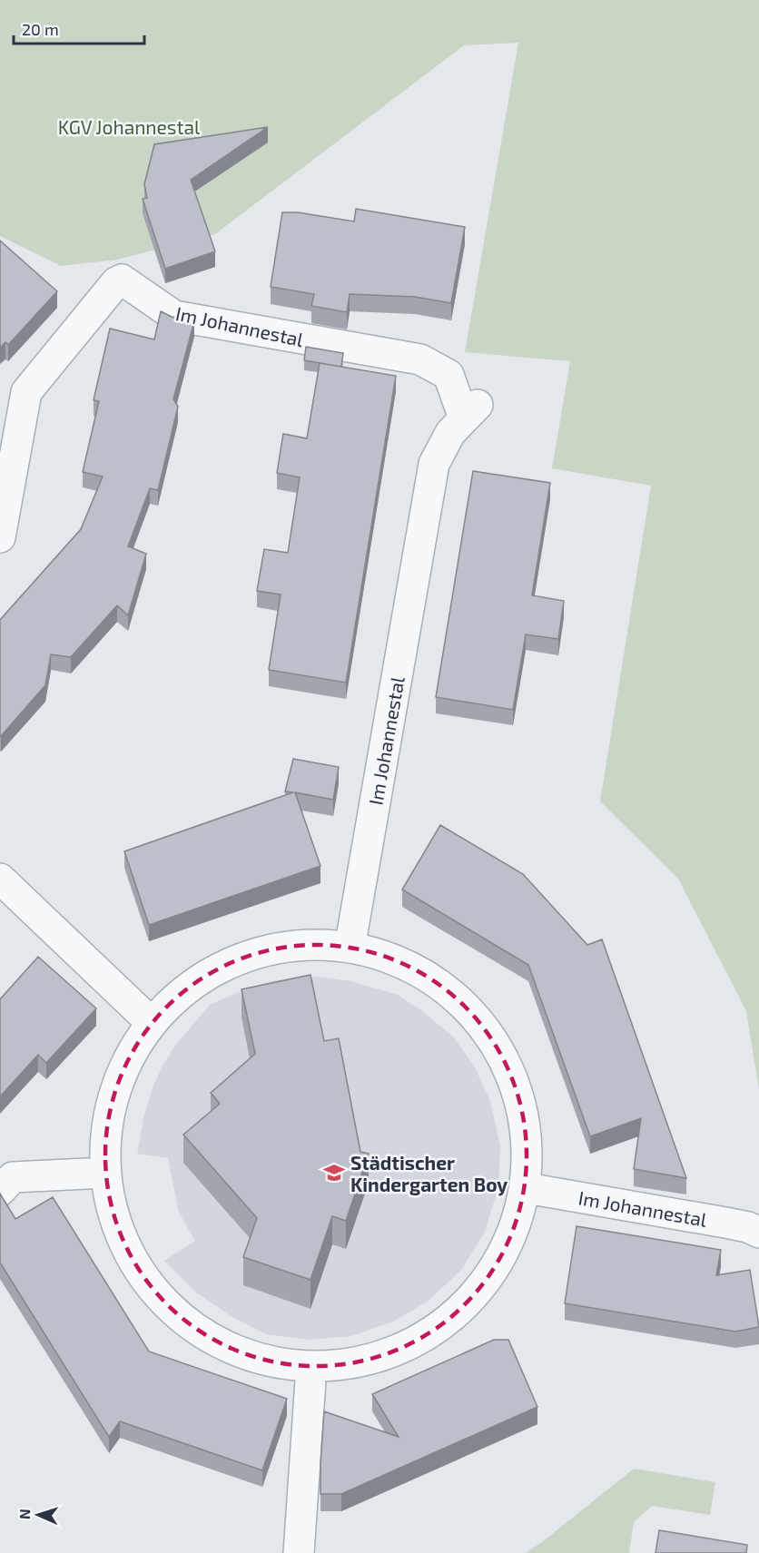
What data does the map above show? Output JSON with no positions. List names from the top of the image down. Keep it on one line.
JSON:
{"streets":{"street":["Im Johannestal"]},"parks":["KGV Johannestal"],"places":{"school or university":["Städtischer Kindergarten Boy"]},"scale_bar":"20 m","north":"left"}
